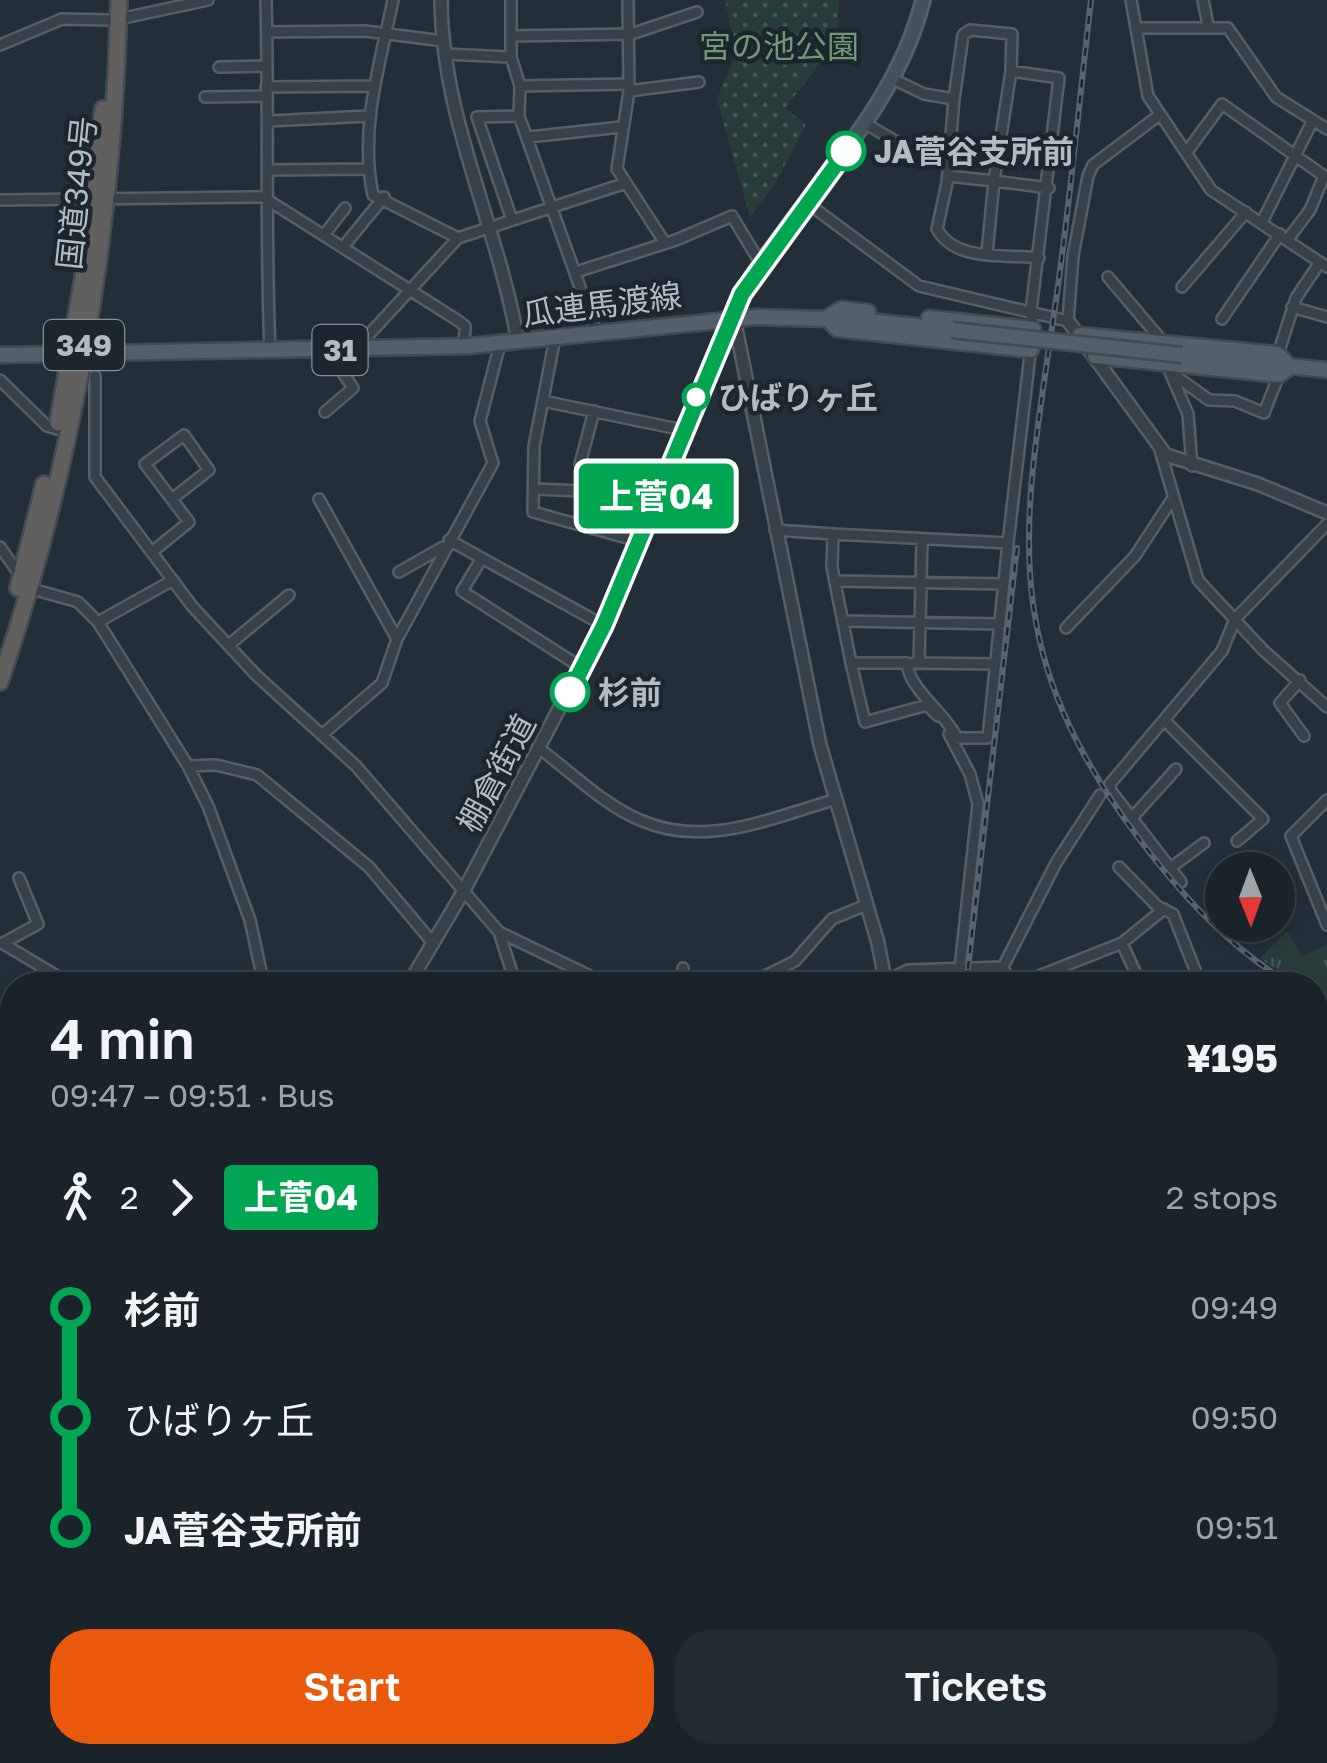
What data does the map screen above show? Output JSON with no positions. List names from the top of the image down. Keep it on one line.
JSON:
{"streets":{"highway":["国道349号","349"],"main road":["瓜連馬渡線","31","棚倉街道"]},"crossings":[["国道349号","瓜連馬渡線"],["瓜連馬渡線","棚倉街道"]],"parks":["宮の池公園"],"places":["JA菅谷支所前","ひばりヶ丘","杉前"],"lines":["bus line 上菅04"],"north":"bottom","page":{"on_map":"上菅04","heading":["4 min","09:47 – 09:51 · Bus","¥195"],"legs":["2","上菅04","2 stops"],"list":[{"name":"杉前","value":"09:49"},{"name":"ひばりヶ丘","value":"09:50"},{"name":"JA菅谷支所前","value":"09:51"}],"buttons":["Start","Tickets"]}}
